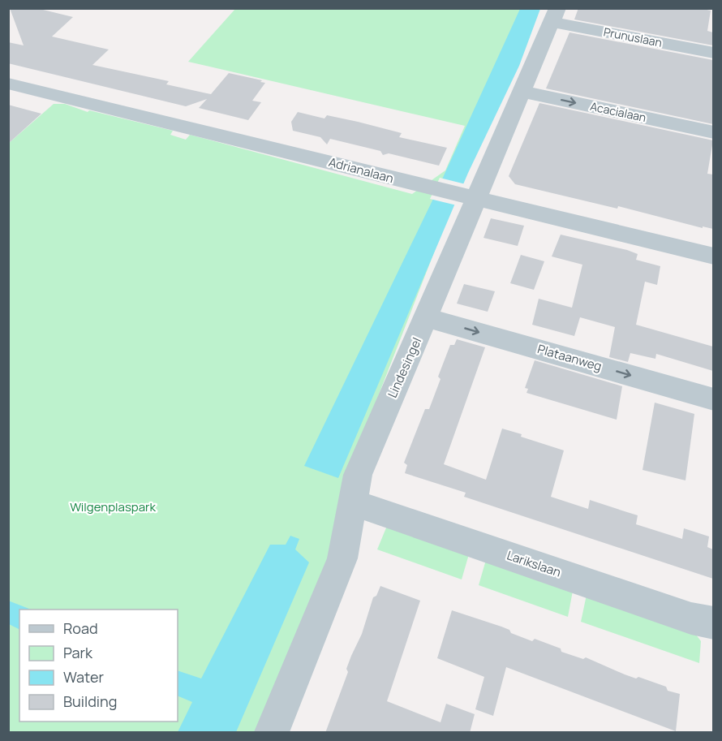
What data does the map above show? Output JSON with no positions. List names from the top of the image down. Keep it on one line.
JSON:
{"streets":{"street":["Prunuslaan","Acacialaan","Adrianalaan","Plataanweg","Lindesingel","Larikslaan"]},"crossings":[["Prunuslaan","Lindesingel"],["Acacialaan","Lindesingel"],["Adrianalaan","Lindesingel"],["Plataanweg","Lindesingel"],["Lindesingel","Larikslaan"]],"one_way":["Acacialaan","Plataanweg"],"parks":["Wilgenplaspark"],"legend":["Road","Park","Water","Building"]}
